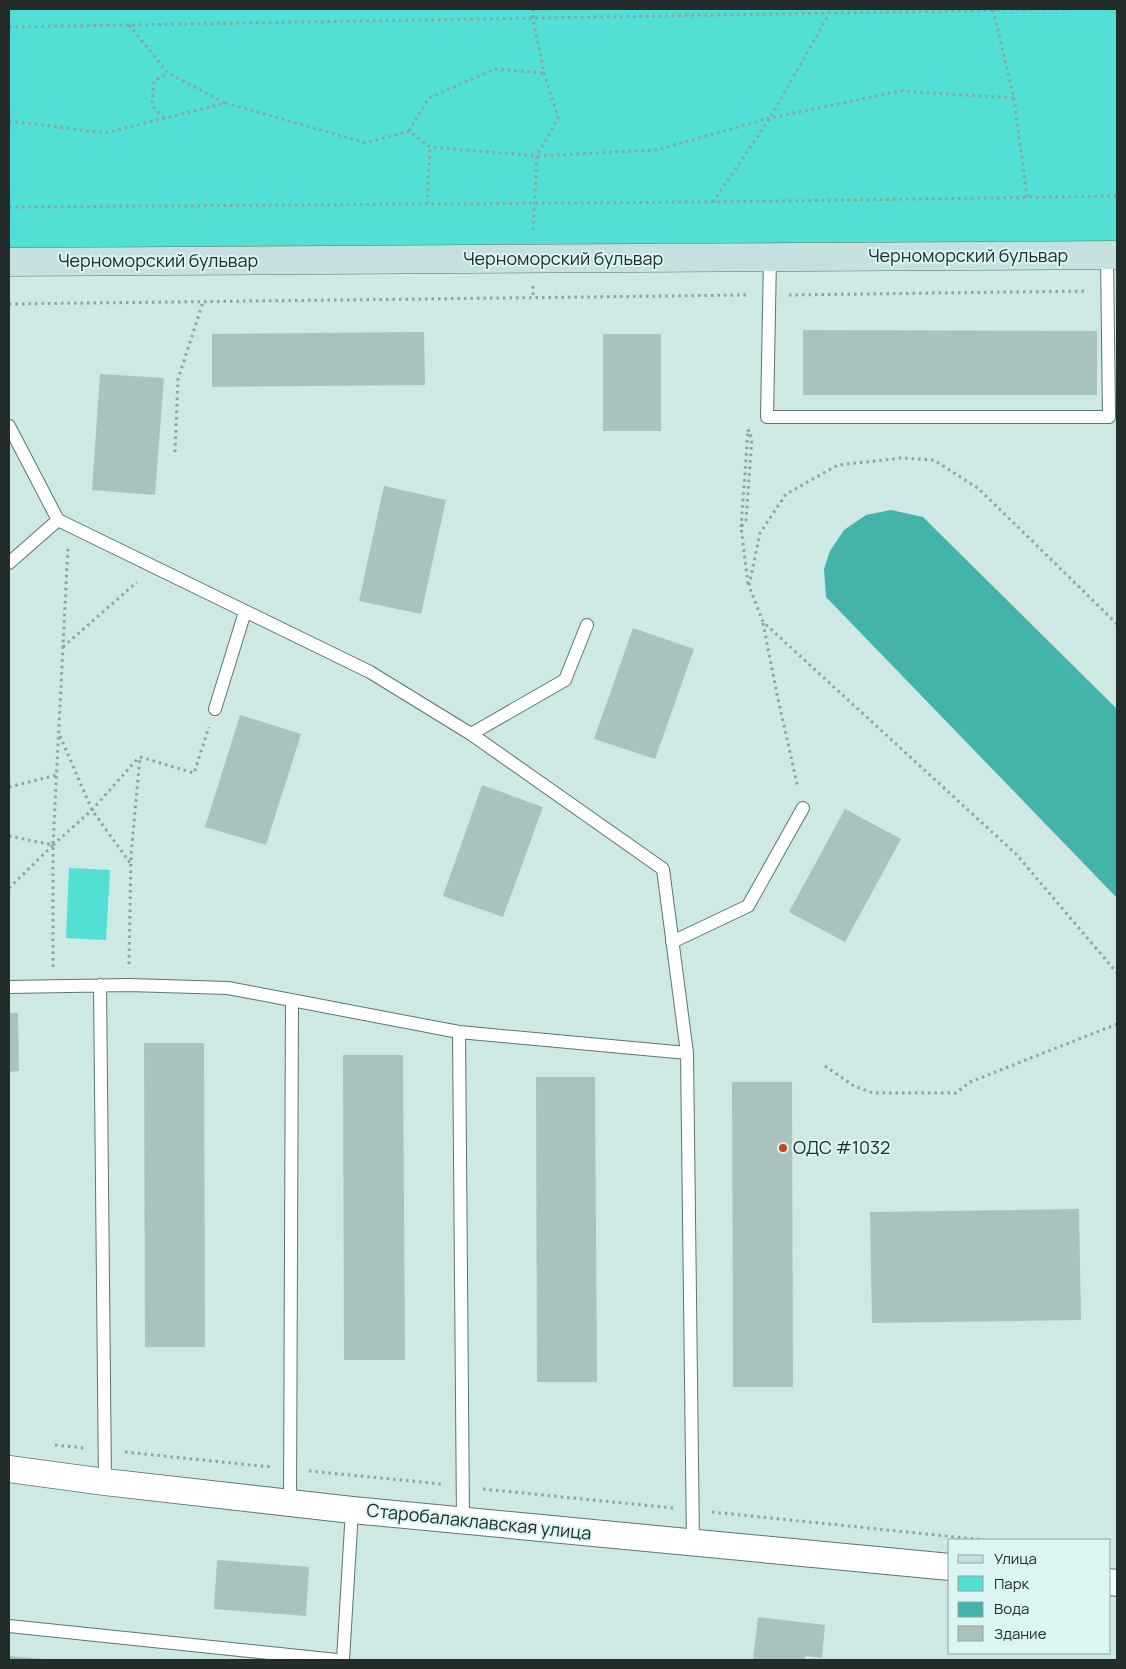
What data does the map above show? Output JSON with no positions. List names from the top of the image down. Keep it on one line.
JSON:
{"streets":{"street":["Черноморский бульвар","Старобалаклавская улица"]},"places":["ОДС #1032"],"legend":["Улица","Парк","Вода","Здание"]}
